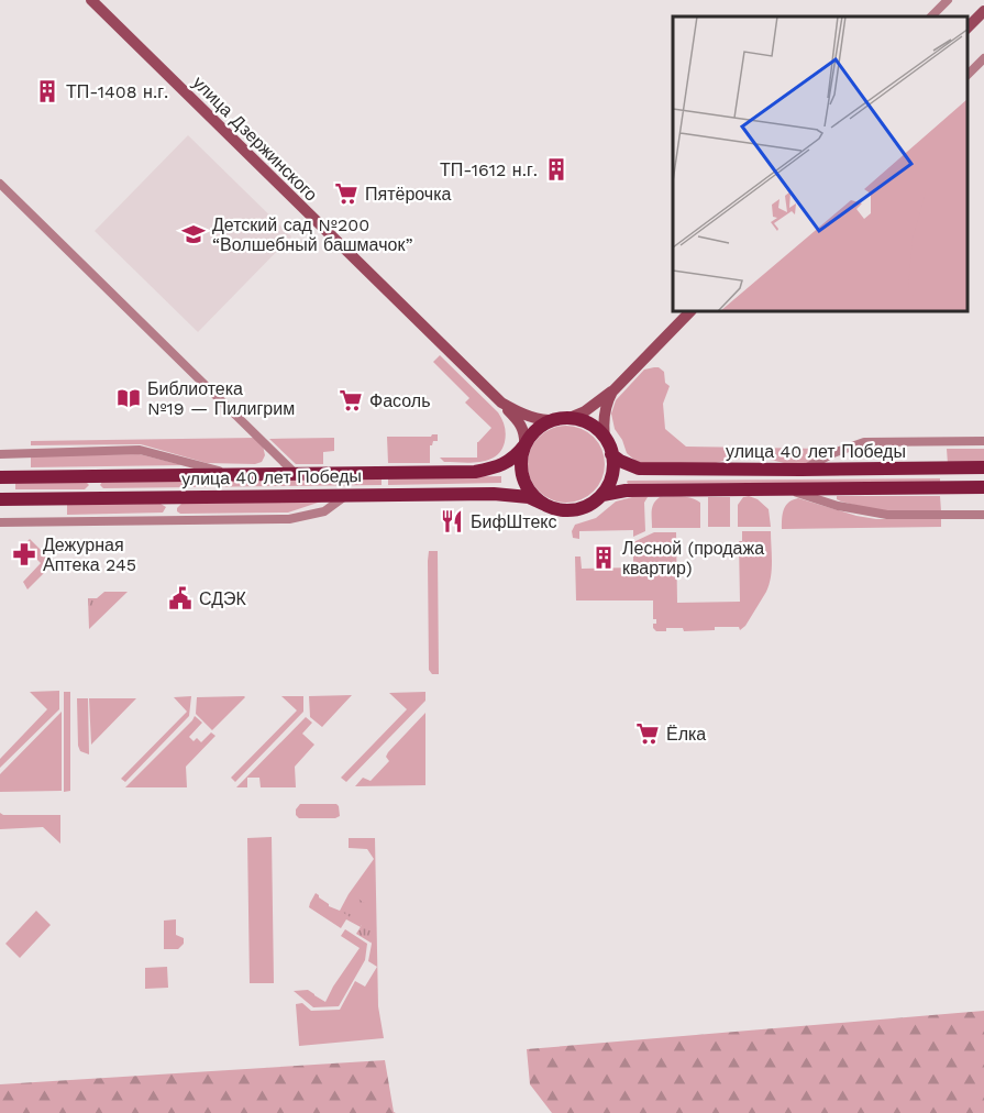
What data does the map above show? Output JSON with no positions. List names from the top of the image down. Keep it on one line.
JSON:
{"streets":{"main road":["улица Дзержинского","улица 40 лет Победы"]},"crossings":[["улица Дзержинского","улица 40 лет Победы"]],"places":{"building":["ТП-1408 н.г.","ТП-1612 н.г.","Лесной (продажа квартир)"],"supermarket":["Пятёрочка","Фасоль","Ёлка"],"school or university":["Детский сад №200 “Волшебный башмачок”"],"library":["Библиотека №19 — Пилигрим"],"restaurant":["БифШтекс"],"pharmacy":["Дежурная Аптека 245"],"public building":["СДЭК"]}}
